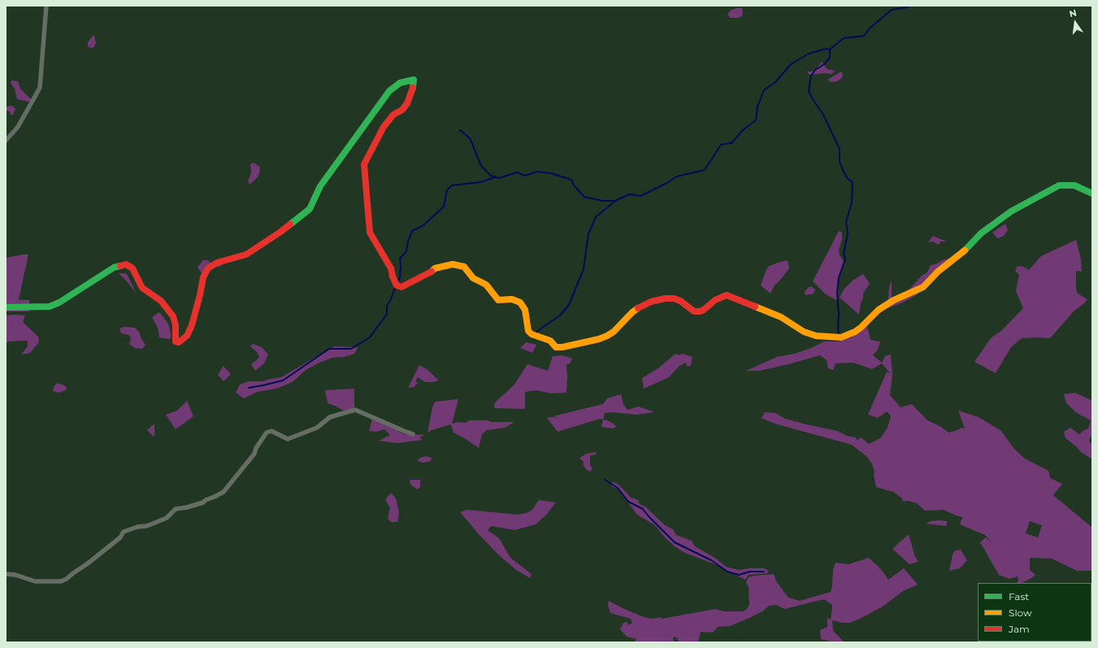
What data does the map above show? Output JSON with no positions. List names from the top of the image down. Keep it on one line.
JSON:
{"legend":["Fast","Slow","Jam"],"north":"top"}
